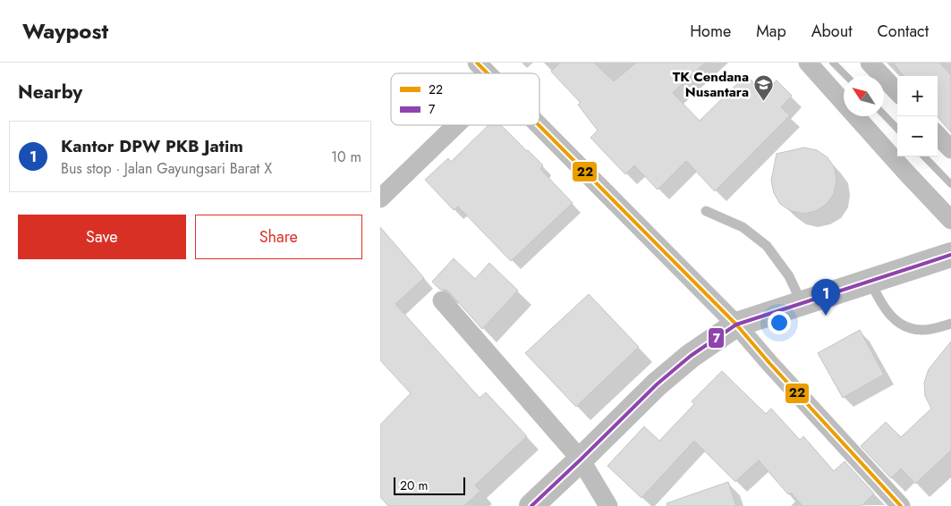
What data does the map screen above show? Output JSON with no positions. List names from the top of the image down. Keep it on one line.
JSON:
{"places":{"school or university":["TK Cendana Nusantara"]},"lines":["transit line 22","transit line 7"],"legend":["22","7"],"scale_bar":"20 m","north":"top left","page":{"header":"Waypost","nav":["Home","Map","About","Contact"],"heading":"Nearby","map_buttons":["+","−"],"list":[{"mark":"1","name":"Kantor DPW PKB Jatim","note":"Bus stop · Jalan Gayungsari Barat X","value":"10 m"}],"buttons":["Save","Share"],"pins":"1","scale":"20 m"}}
